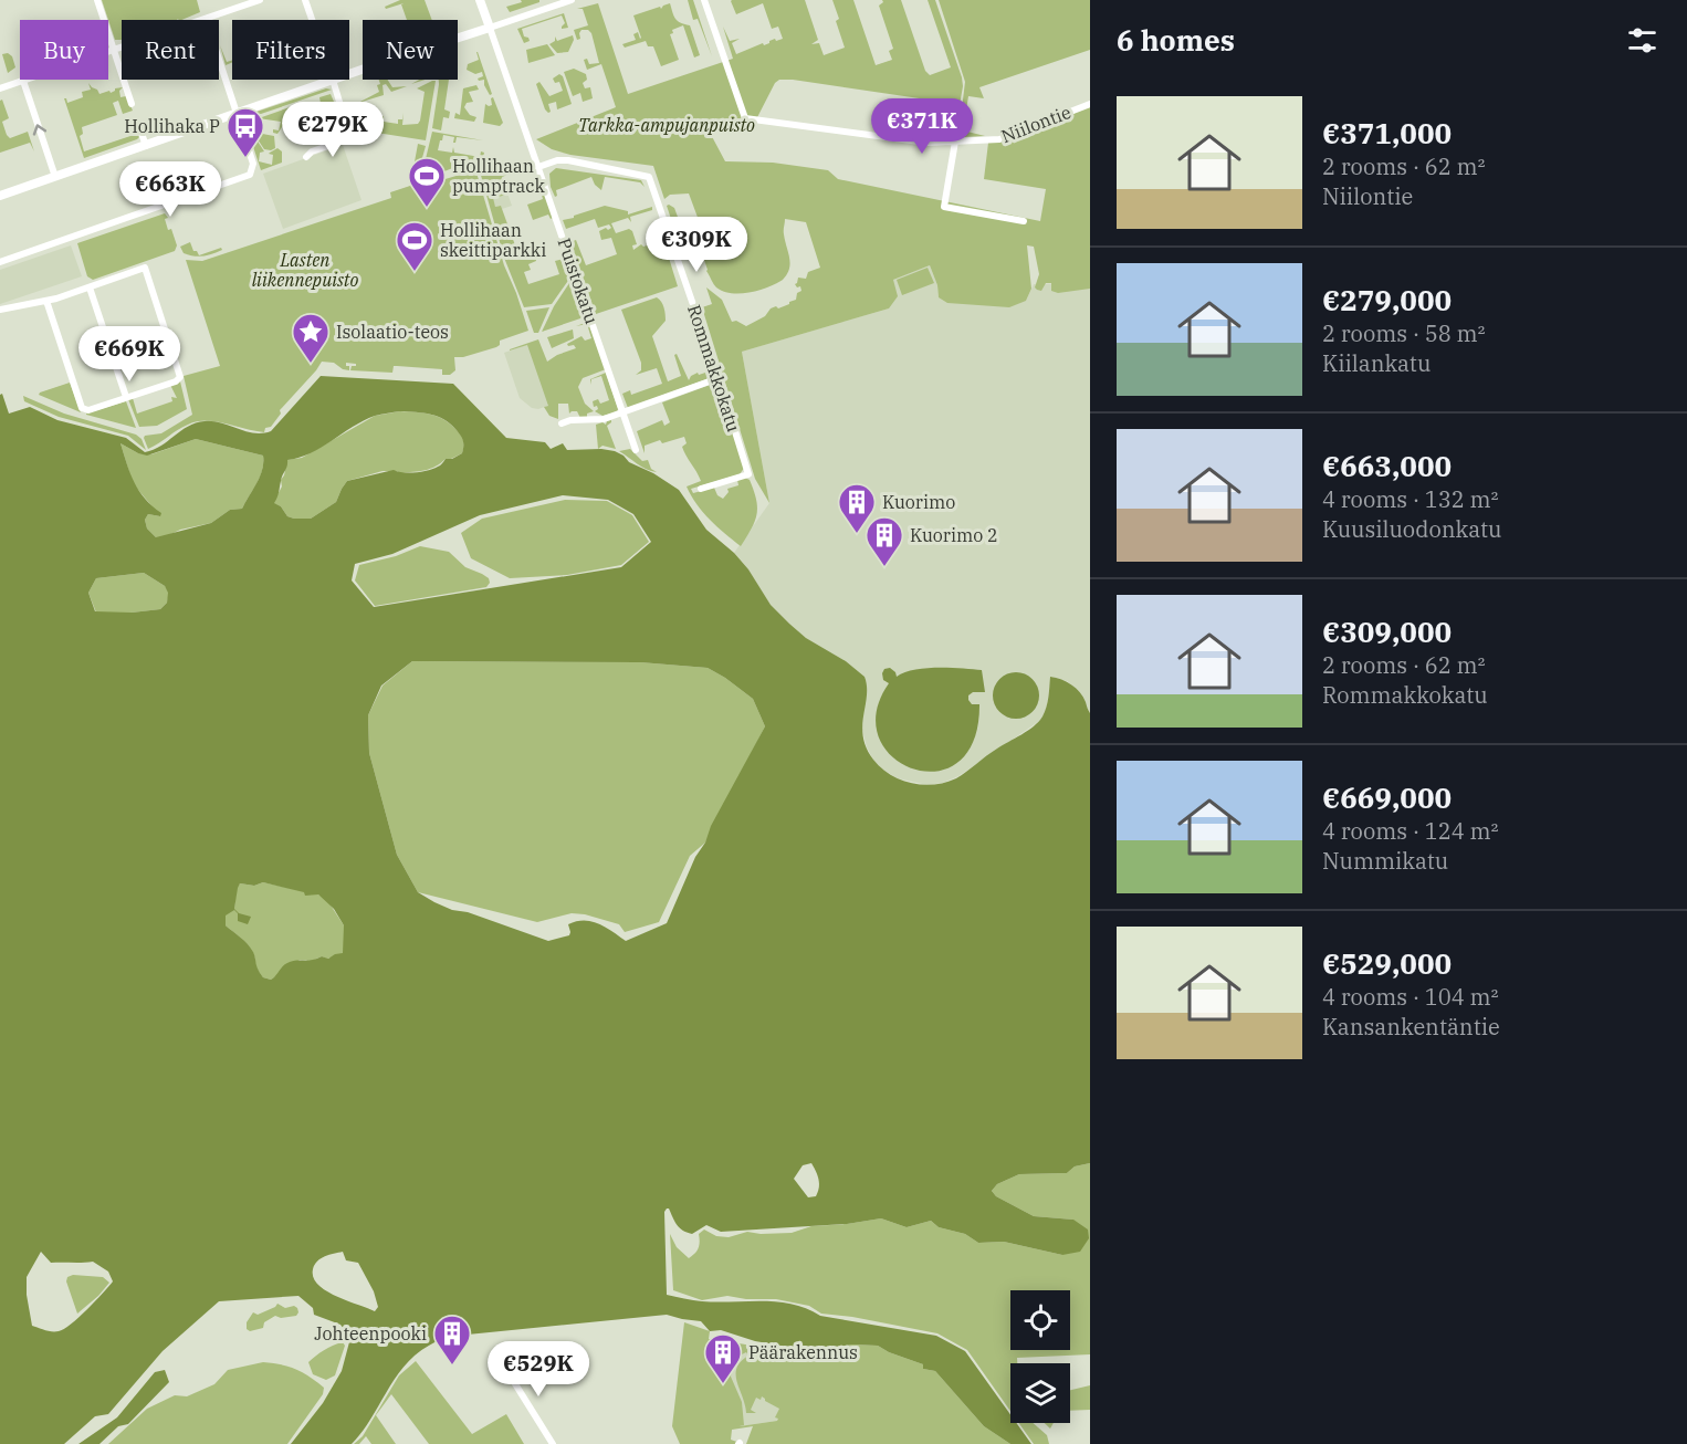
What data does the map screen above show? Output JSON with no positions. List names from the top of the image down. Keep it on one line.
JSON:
{"streets":{"main road":["Puistokatu"],"street":["Niilontie","Rommakkokatu"]},"crossings":[["Puistokatu","Rommakkokatu"]],"parks":["Tarkka-ampujanpuisto","Lasten liikennepuisto"],"places":{"bus stop":["Hollihaka P"],"sports":["Hollihaan pumptrack","Hollihaan skeittiparkki"],"place":["Isolaatio-teos"],"building":["Kuorimo","Kuorimo 2","Johteenpooki","Päärakennus"]},"page":{"heading":"6 homes","chip":["Buy","Rent","Filters","New"],"list":[{"name":"€371,000","note":"2 rooms · 62 m² · Niilontie"},{"name":"€279,000","note":"2 rooms · 58 m² · Kiilankatu"},{"name":"€663,000","note":"4 rooms · 132 m² · Kuusiluodonkatu"},{"name":"€309,000","note":"2 rooms · 62 m² · Rommakkokatu"},{"name":"€669,000","note":"4 rooms · 124 m² · Nummikatu"},{"name":"€529,000","note":"4 rooms · 104 m² · Kansankentäntie"}],"price":["€371K","€279K","€663K","€309K","€669K","€529K"]}}
